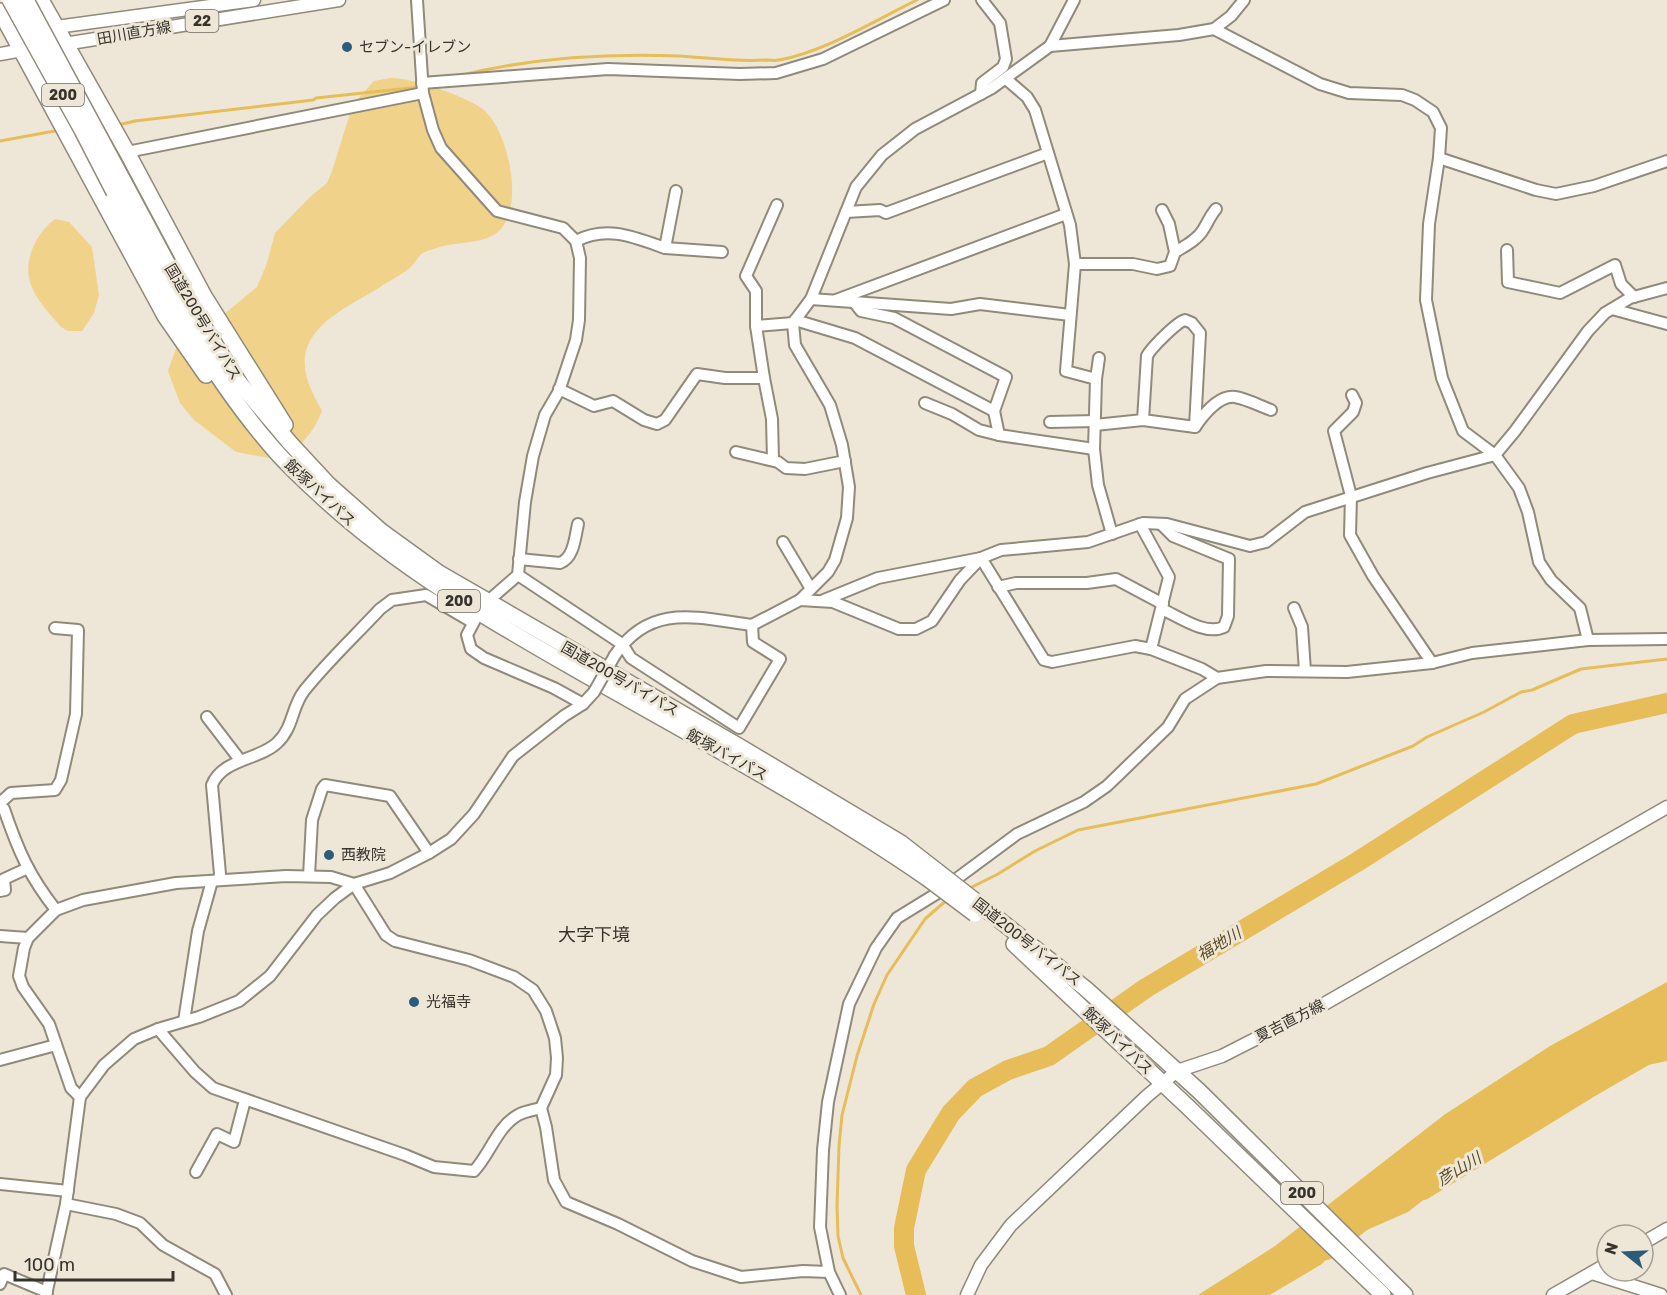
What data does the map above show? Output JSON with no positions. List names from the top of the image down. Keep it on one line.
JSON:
{"streets":{"highway":["200","国道200号バイパス","飯塚バイパス"],"main road":["22","田川直方線","夏吉直方線"]},"crossings":[["200","国道200号バイパス"],["200","飯塚バイパス"],["国道200号バイパス","飯塚バイパス"],["国道200号バイパス","夏吉直方線"],["飯塚バイパス","夏吉直方線"]],"districts":["大字下境"],"water":["福地川","彦山川"],"places":["セブン-イレブン","西教院","光福寺"],"scale_bar":"100 m","north":"left"}
